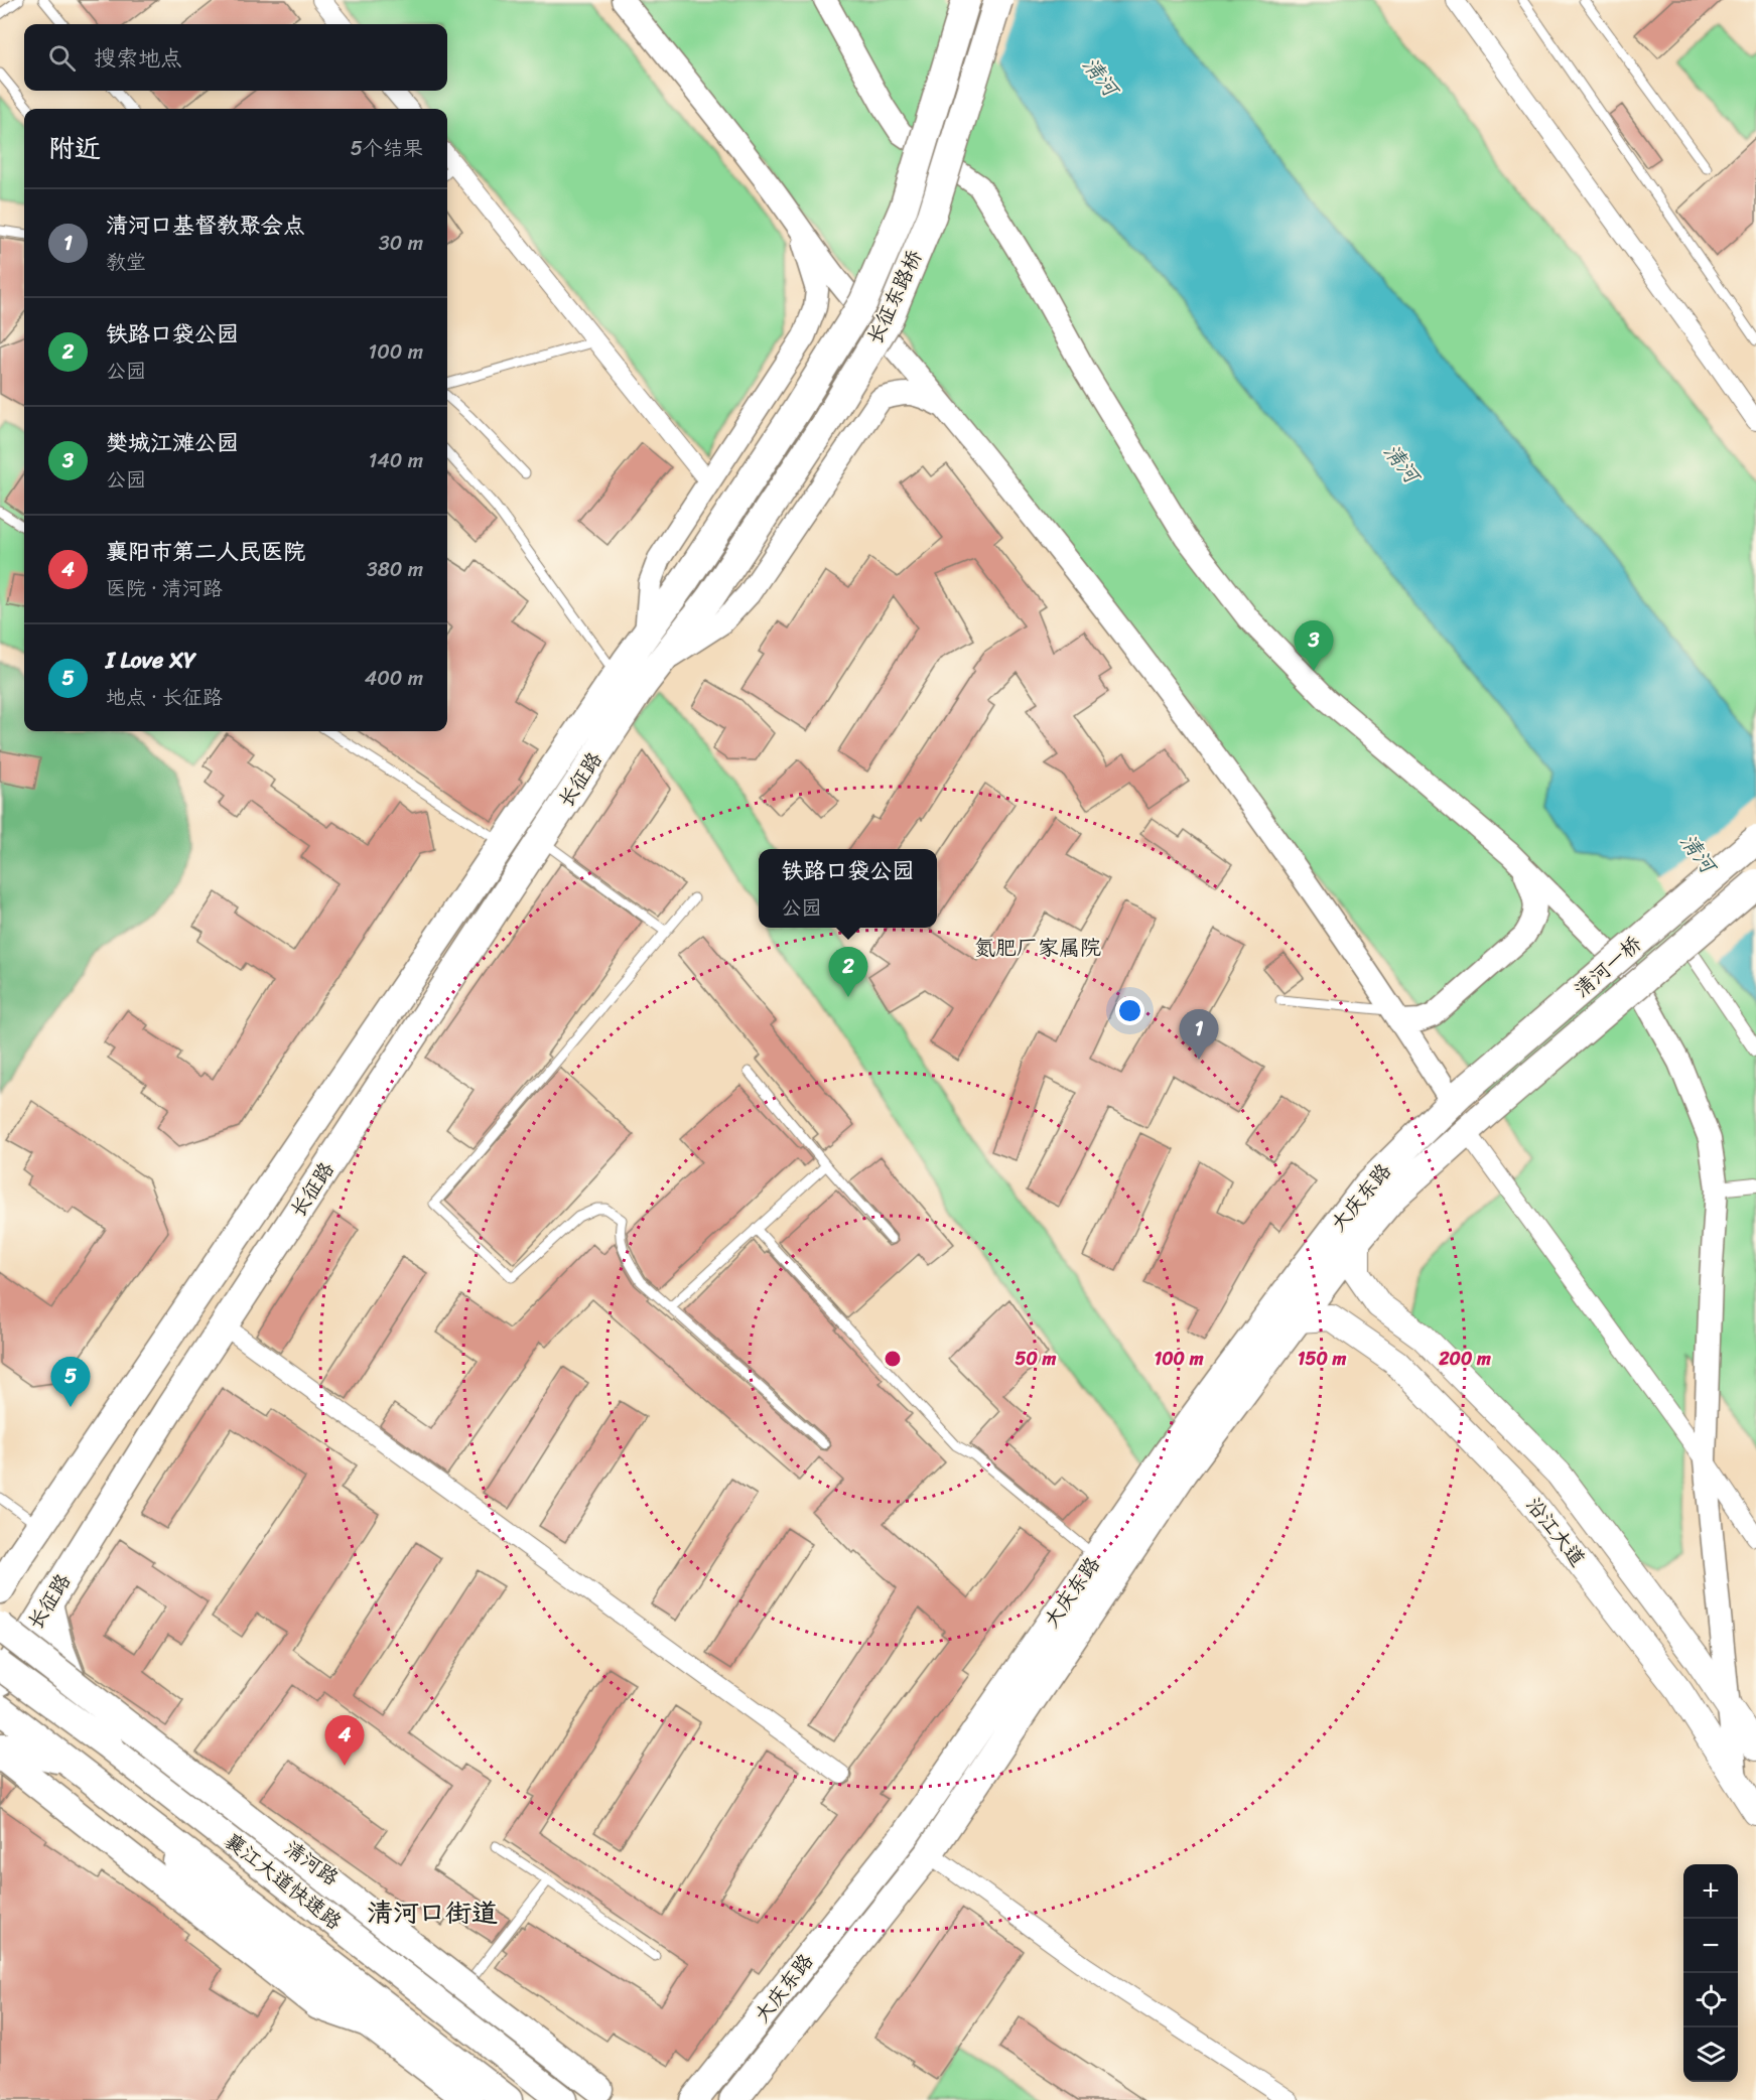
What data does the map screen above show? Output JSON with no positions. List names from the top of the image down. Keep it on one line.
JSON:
{"streets":{"main road":["长征东路桥","长征路","清河一桥","大庆东路","沿江大道","清河路","襄江大道快速路"]},"crossings":[["长征东路桥","长征路"],["长征路","清河路"],["长征路","襄江大道快速路"],["清河一桥","大庆东路"],["大庆东路","沿江大道"],["清河路","襄江大道快速路"]],"districts":["氮肥厂家属院","清河口街道"],"water":["清河"],"page":{"search":"搜索地点","heading":["附近","5个结果"],"list":[{"mark":"1","name":"清河口基督教聚会点","note":"教堂","value":"30 m"},{"mark":"2","name":"铁路口袋公园","note":"公园","value":"100 m"},{"mark":"3","name":"樊城江滩公园","note":"公园","value":"140 m"},{"mark":"4","name":"襄阳市第二人民医院","note":"医院 · 清河路","value":"380 m"},{"mark":"5","name":"I Love XY","note":"地点 · 长征路","value":"400 m"}],"pins":["3","2","1","5","4"],"popup":["铁路口袋公园","公园"],"map_buttons":["+","−"]},"rings":["50 m","100 m","150 m","200 m"]}
